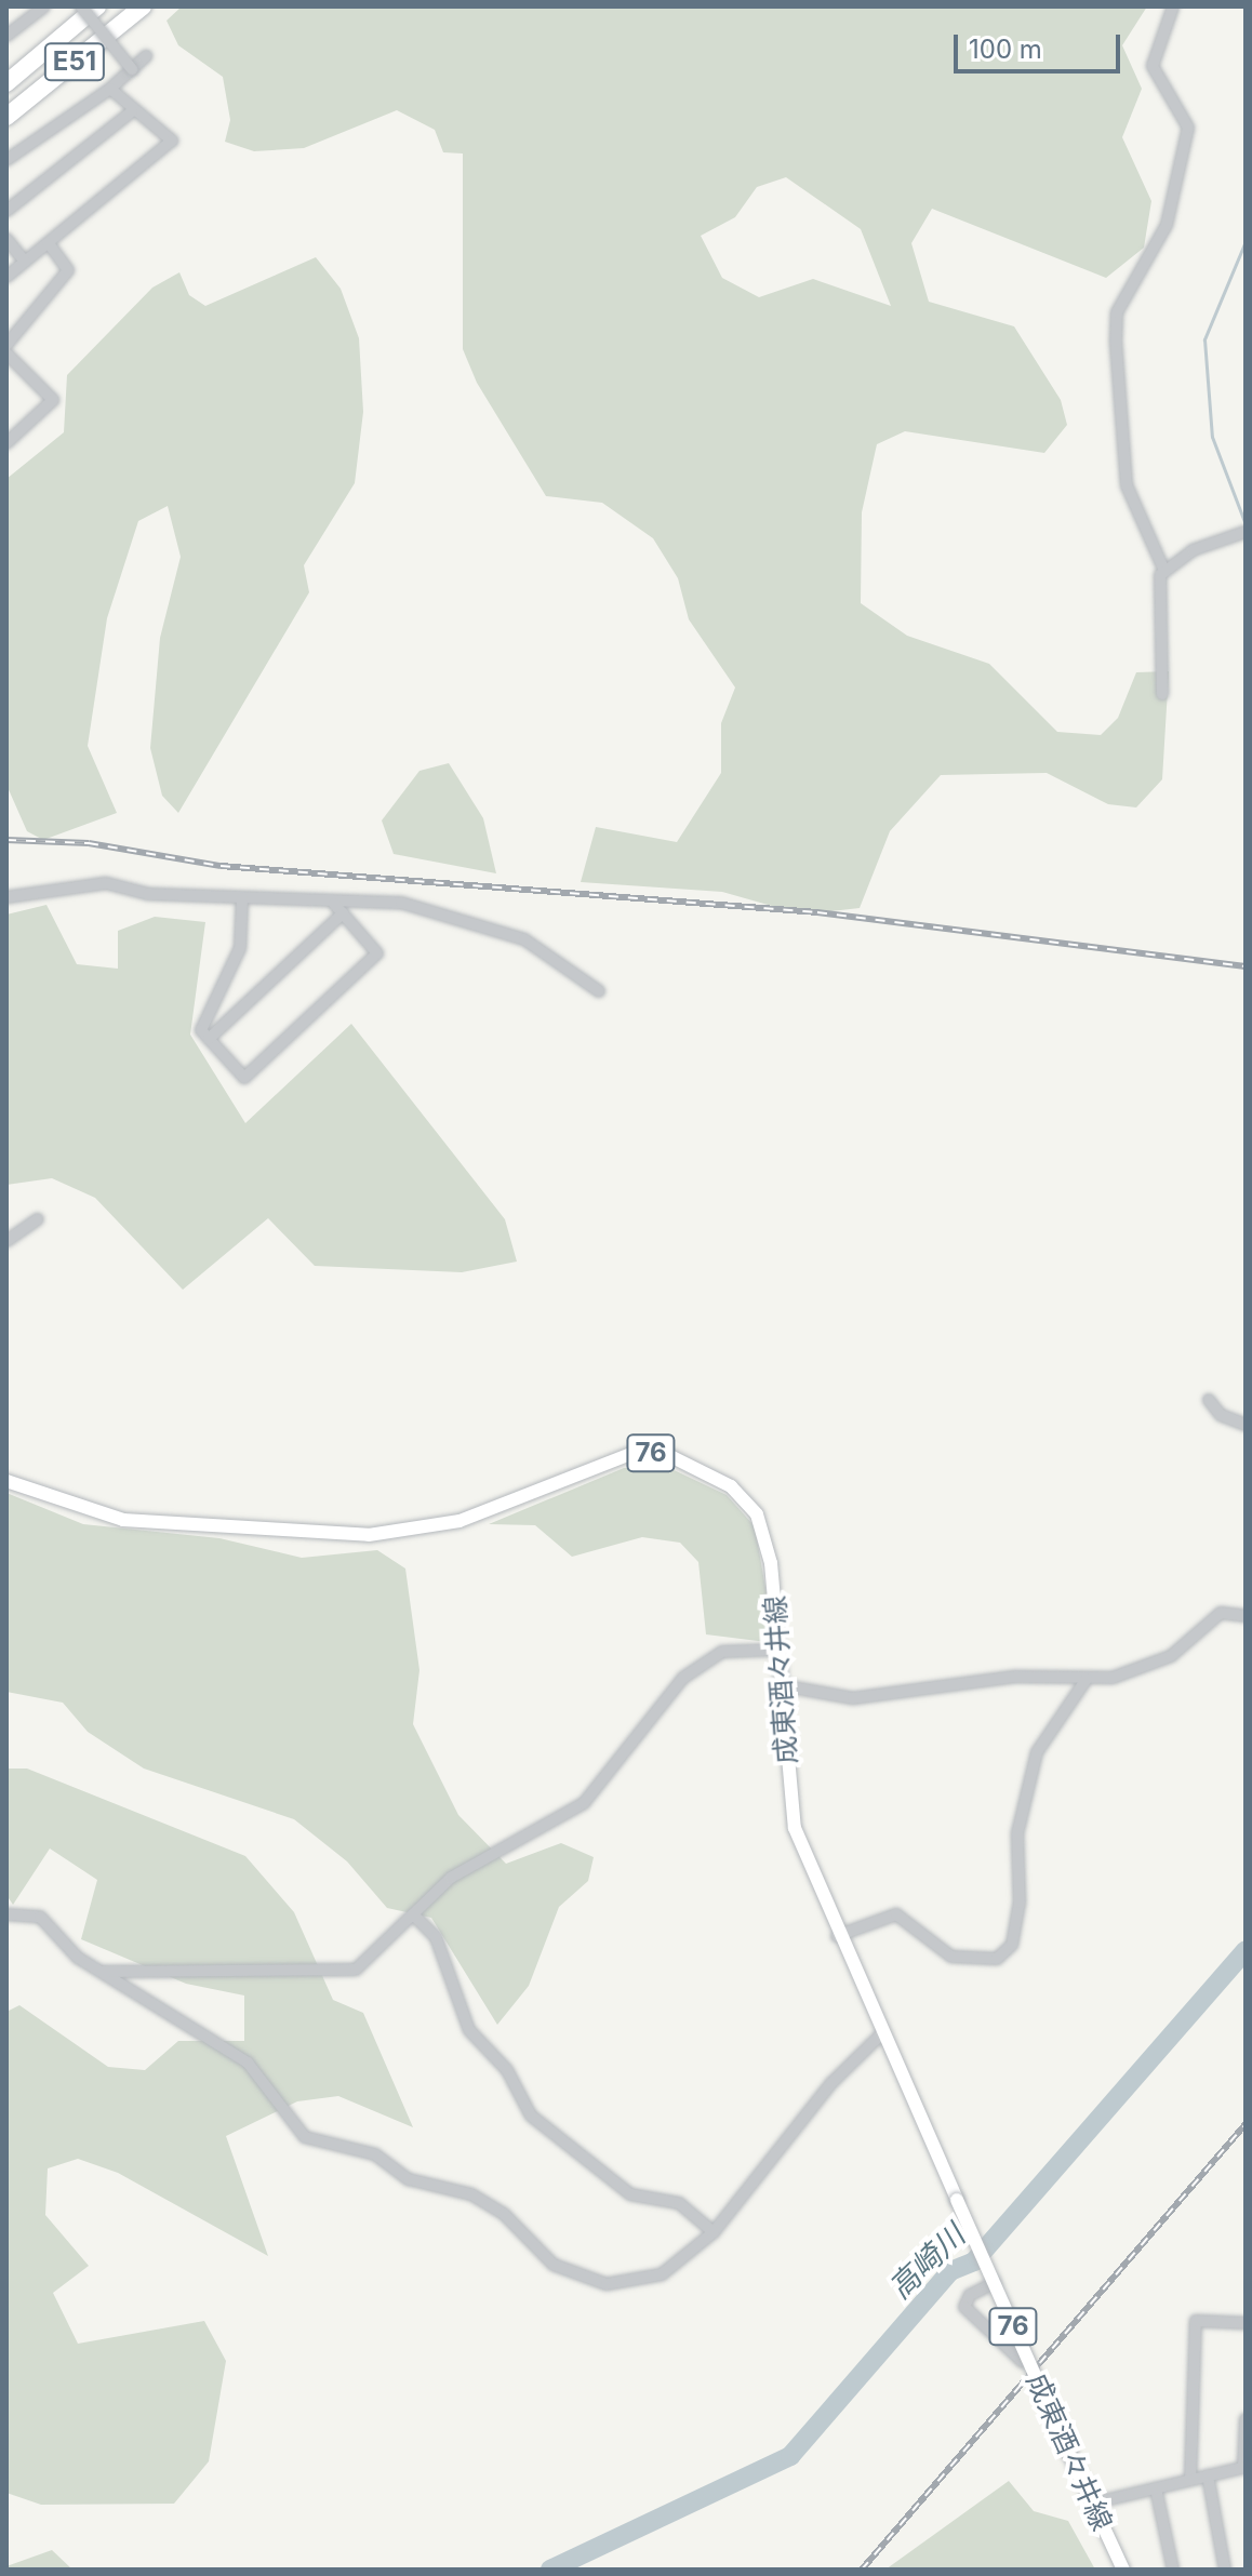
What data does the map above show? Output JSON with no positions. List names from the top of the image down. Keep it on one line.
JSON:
{"streets":{"highway":["E51"],"main road":["76","成東酒々井線"]},"water":["高崎川"],"scale_bar":"100 m"}
